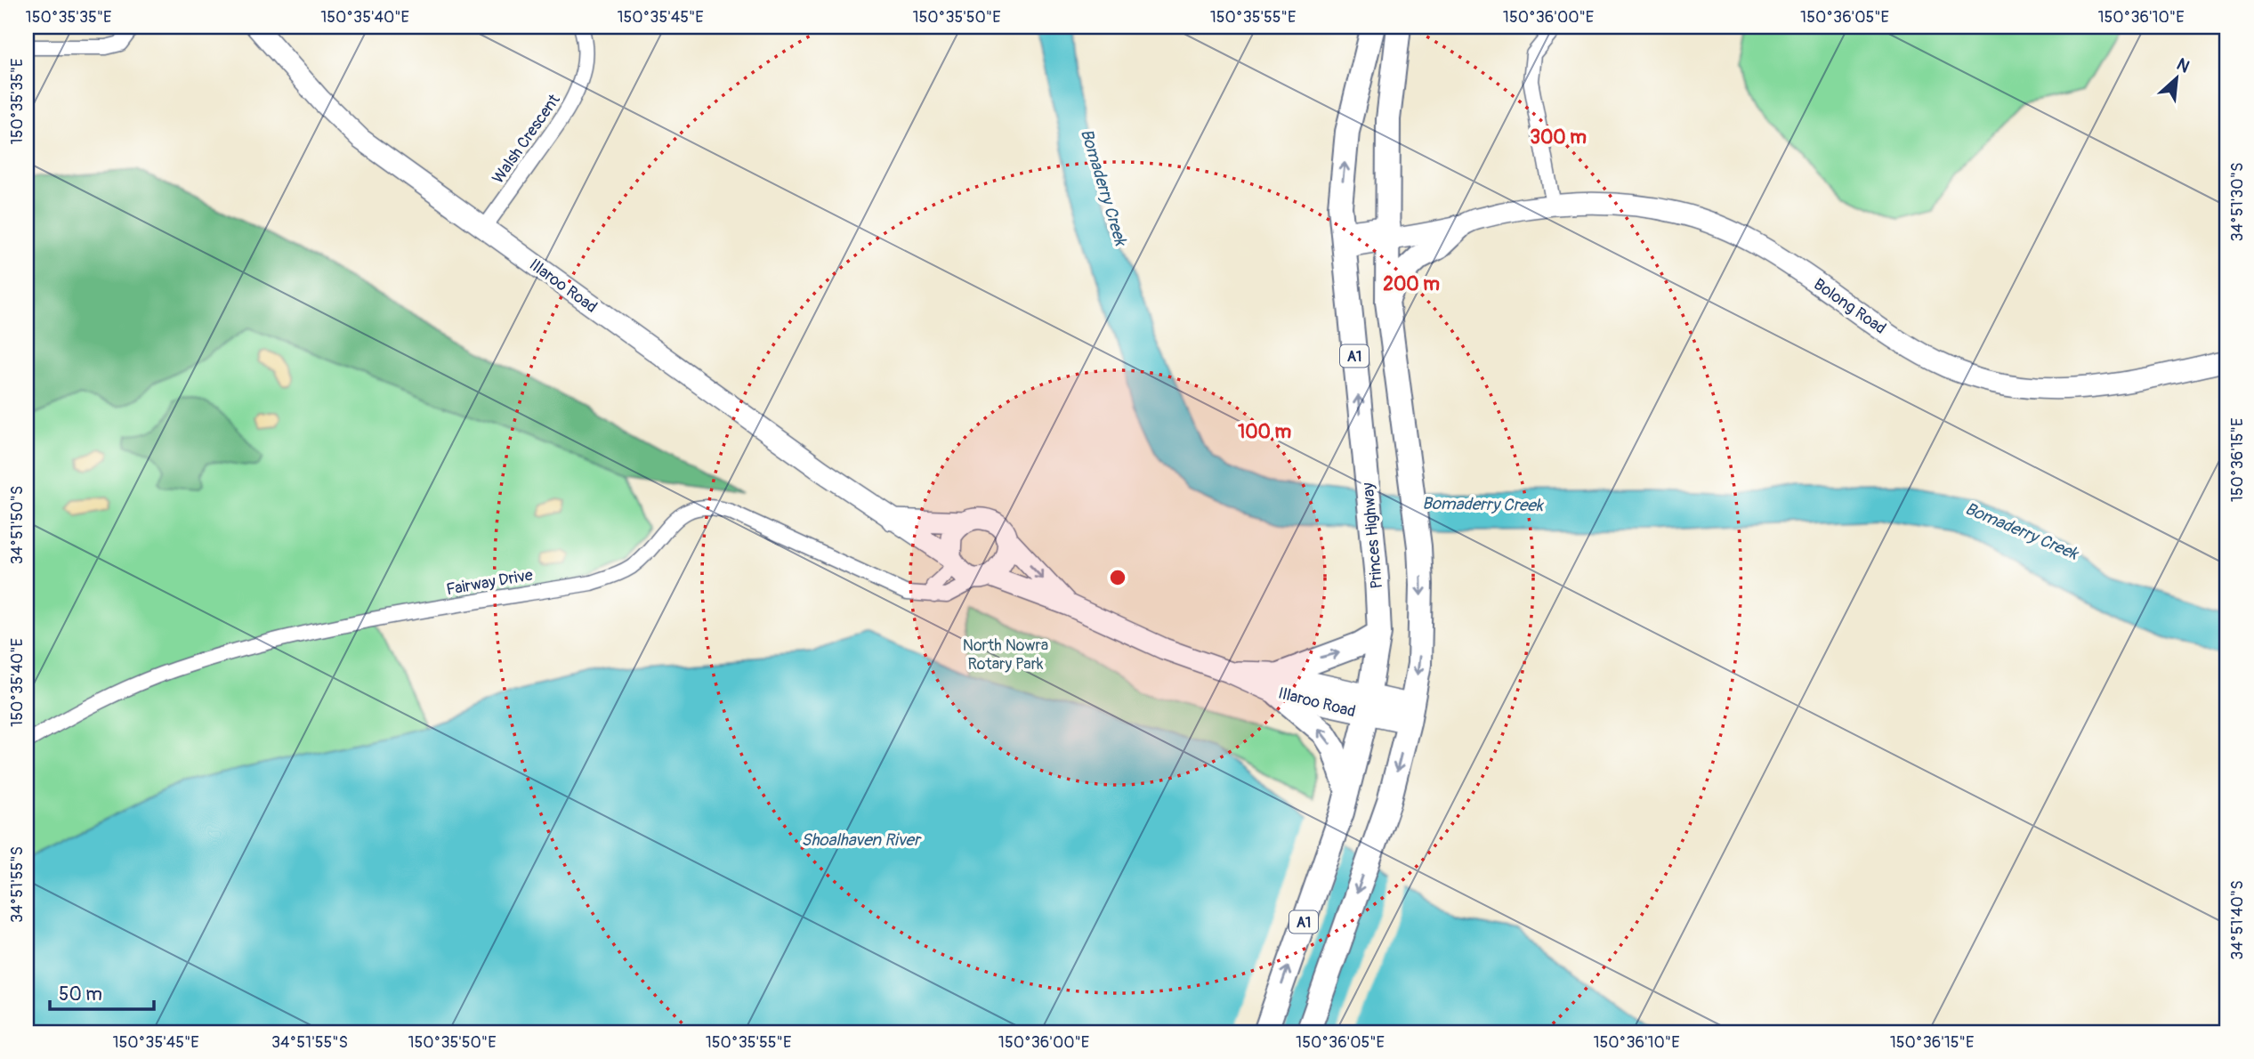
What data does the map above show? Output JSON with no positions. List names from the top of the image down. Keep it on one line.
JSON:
{"streets":{"highway":["A1","Princes Highway"],"main road":["Illaroo Road","Bolong Road"],"street":["Walsh Crescent","Fairway Drive"]},"crossings":[["Walsh Crescent","Illaroo Road"],["Illaroo Road","Princes Highway"],["Illaroo Road","Fairway Drive"],["Bolong Road","Princes Highway"]],"water":["Bomaderry Creek","Shoalhaven River"],"parks":["North Nowra Rotary Park"],"scale_bar":"50 m","north":"top right","coordinates":["150°35'35\"E","150°35'40\"E","150°35'45\"E","150°35'50\"E","150°35'55\"E","150°36'00\"E","150°36'05\"E","150°36'10\"E","34°51'30\"S","150°36'15\"E","34°51'50\"S","34°51'55\"S","34°51'40\"S"],"rings":["300 m","200 m","100 m"]}
